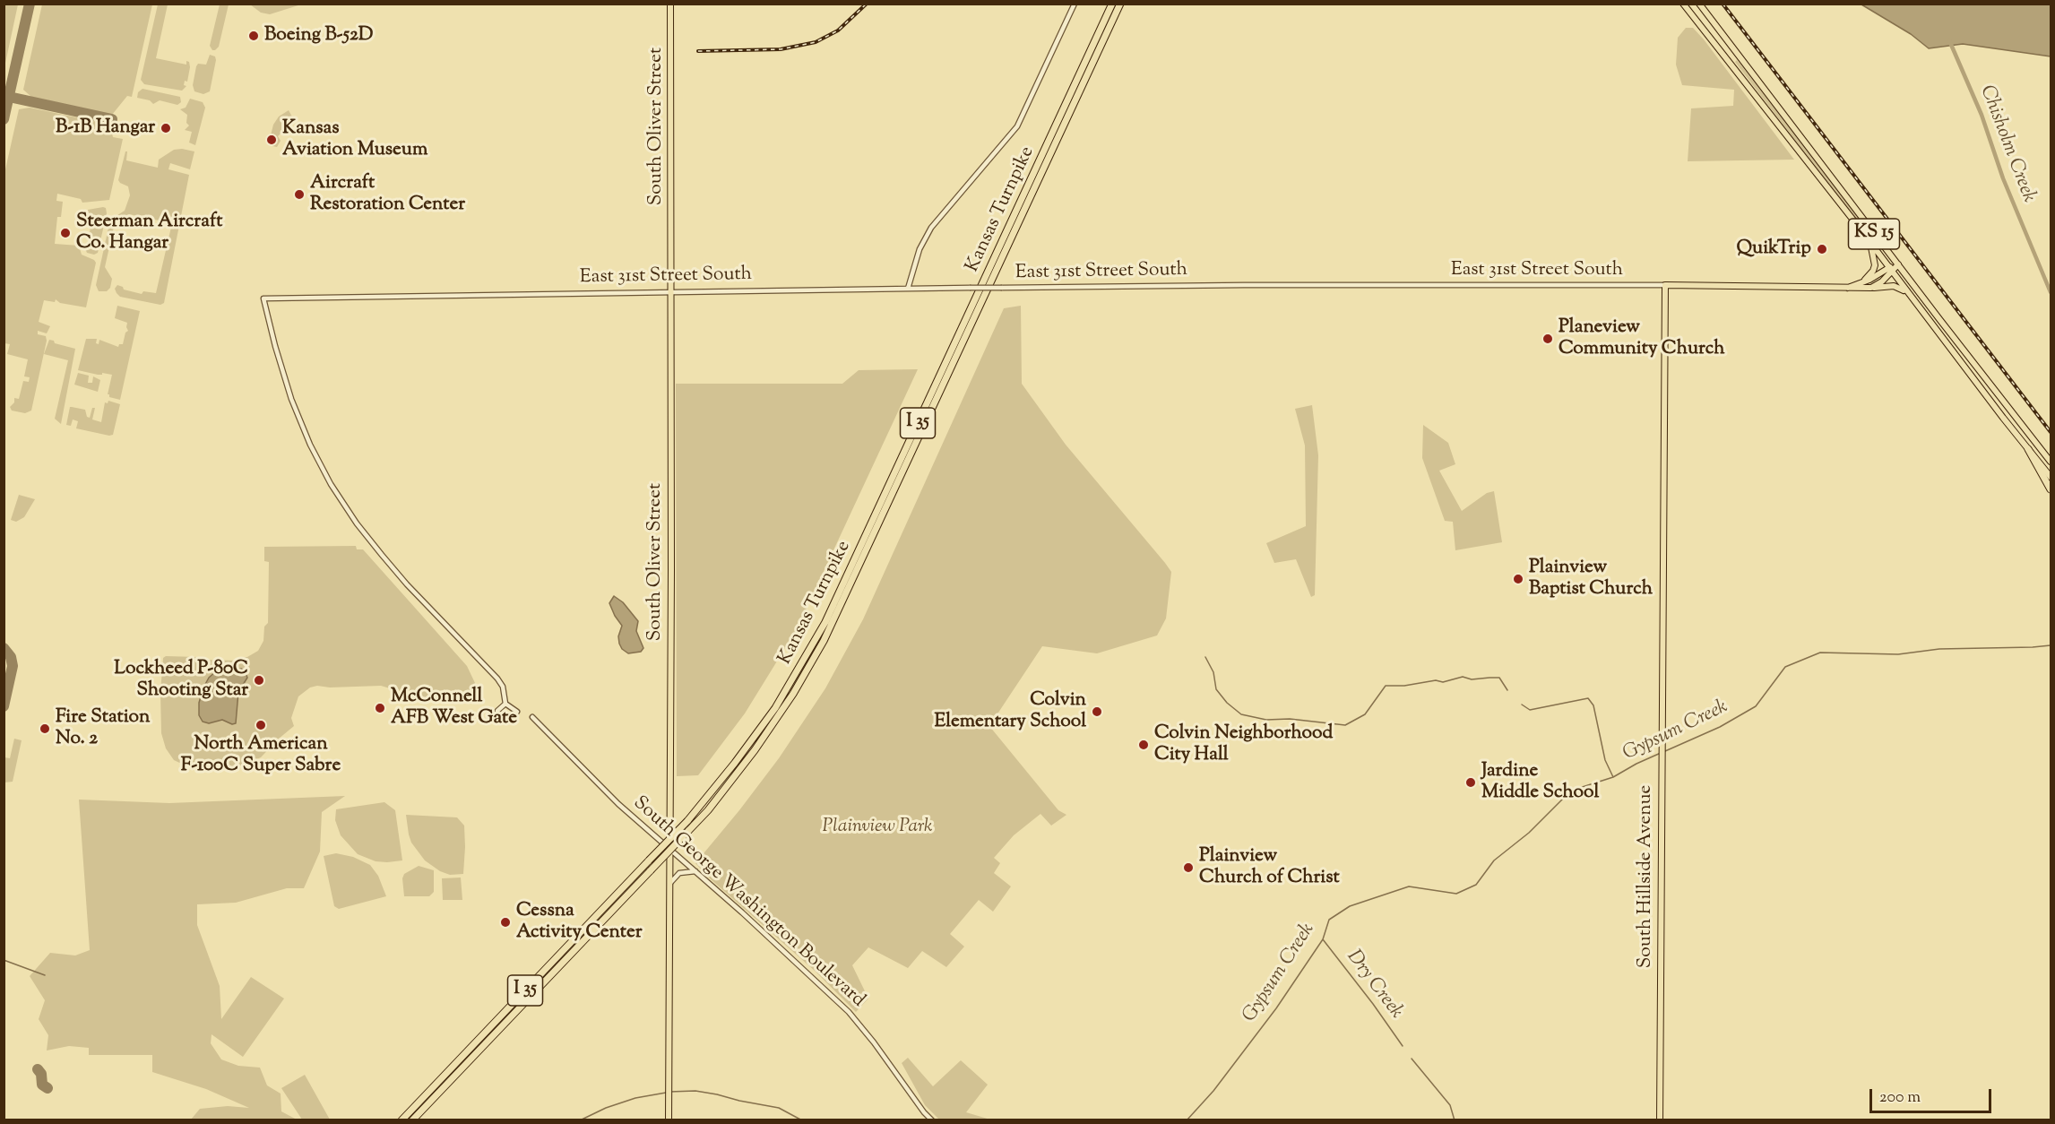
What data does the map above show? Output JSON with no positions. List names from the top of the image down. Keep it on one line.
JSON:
{"streets":{"highway":["Kansas Turnpike","I 35"],"main road":["South Oliver Street","KS 15","East 31st Street South","South Hillside Avenue"],"street":["South George Washington Boulevard"]},"crossings":[["South Oliver Street","East 31st Street South"],["South Oliver Street","South George Washington Boulevard"],["KS 15","East 31st Street South"],["East 31st Street South","South Hillside Avenue"]],"water":["Chisholm Creek","Gypsum Creek","Dry Creek"],"parks":["Plainview Park"],"places":["Boeing B-52D","B-1B Hangar","Kansas Aviation Museum","Aircraft Restoration Center","Steerman Aircraft Co. Hangar","QuikTrip","Planeview Community Church","Plainview Baptist Church","Lockheed P-80C Shooting Star","McConnell AFB West Gate","Colvin Elementary School","North American F-100C Super Sabre","Fire Station No. 2","Colvin Neighborhood City Hall","Jardine Middle School","Plainview Church of Christ","Cessna Activity Center"],"scale_bar":"200 m"}
